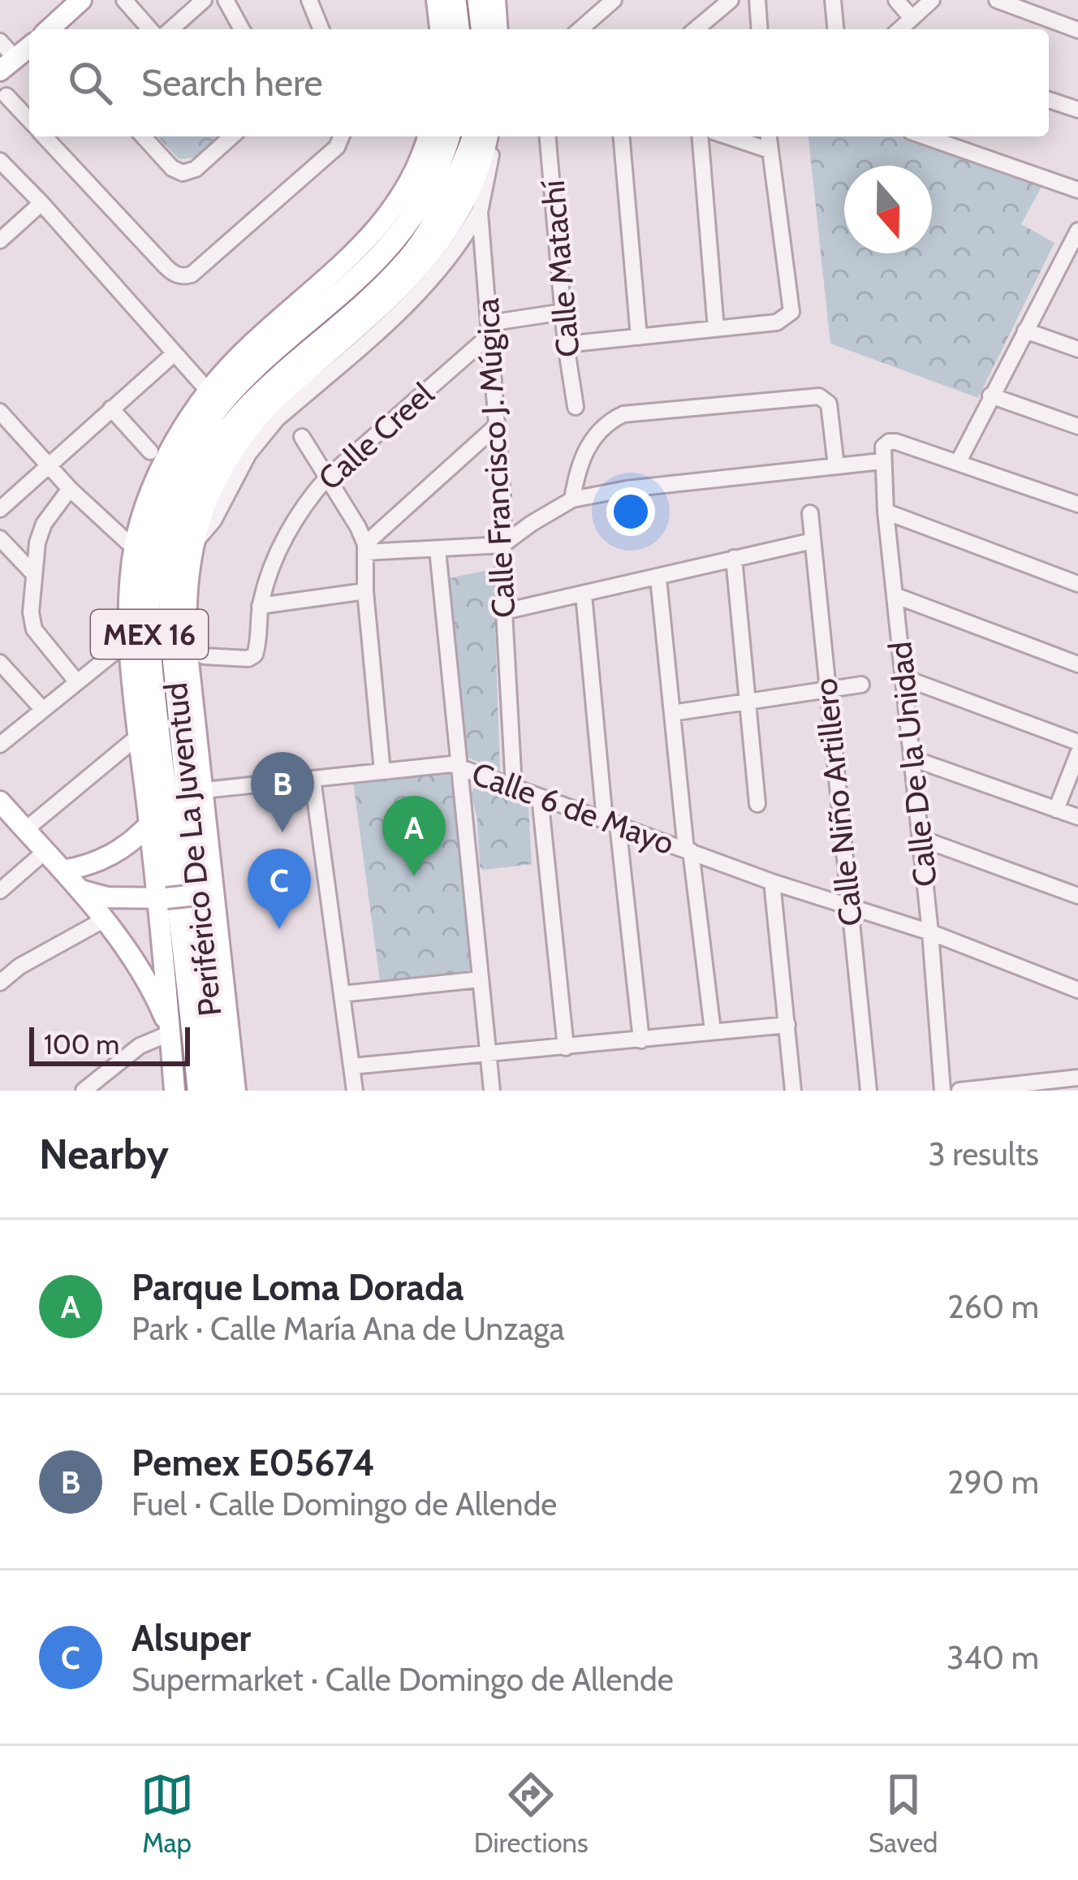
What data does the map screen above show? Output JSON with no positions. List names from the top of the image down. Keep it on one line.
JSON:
{"streets":{"highway":["MEX 16","Periférico De La Juventud"],"street":["Calle Matachí","Calle Creel","Calle Francisco J. Múgica","Calle De la Unidad","Calle Niño Artillero","Calle 6 de Mayo"]},"crossings":[["Calle Creel","Calle Francisco J. Múgica"],["Calle Francisco J. Múgica","Calle 6 de Mayo"],["Calle De la Unidad","Calle 6 de Mayo"],["Calle Niño Artillero","Calle 6 de Mayo"]],"scale_bar":"100 m","north":"bottom","page":{"search":"Search here","pins":["B","A","C"],"scale":"100 m","heading":["Nearby","3 results"],"list":[{"mark":"A","name":"Parque Loma Dorada","note":"Park · Calle María Ana de Unzaga","value":"260 m"},{"mark":"B","name":"Pemex E05674","note":"Fuel · Calle Domingo de Allende","value":"290 m"},{"mark":"C","name":"Alsuper","note":"Supermarket · Calle Domingo de Allende","value":"340 m"}],"nav":["Map","Directions","Saved"]}}
